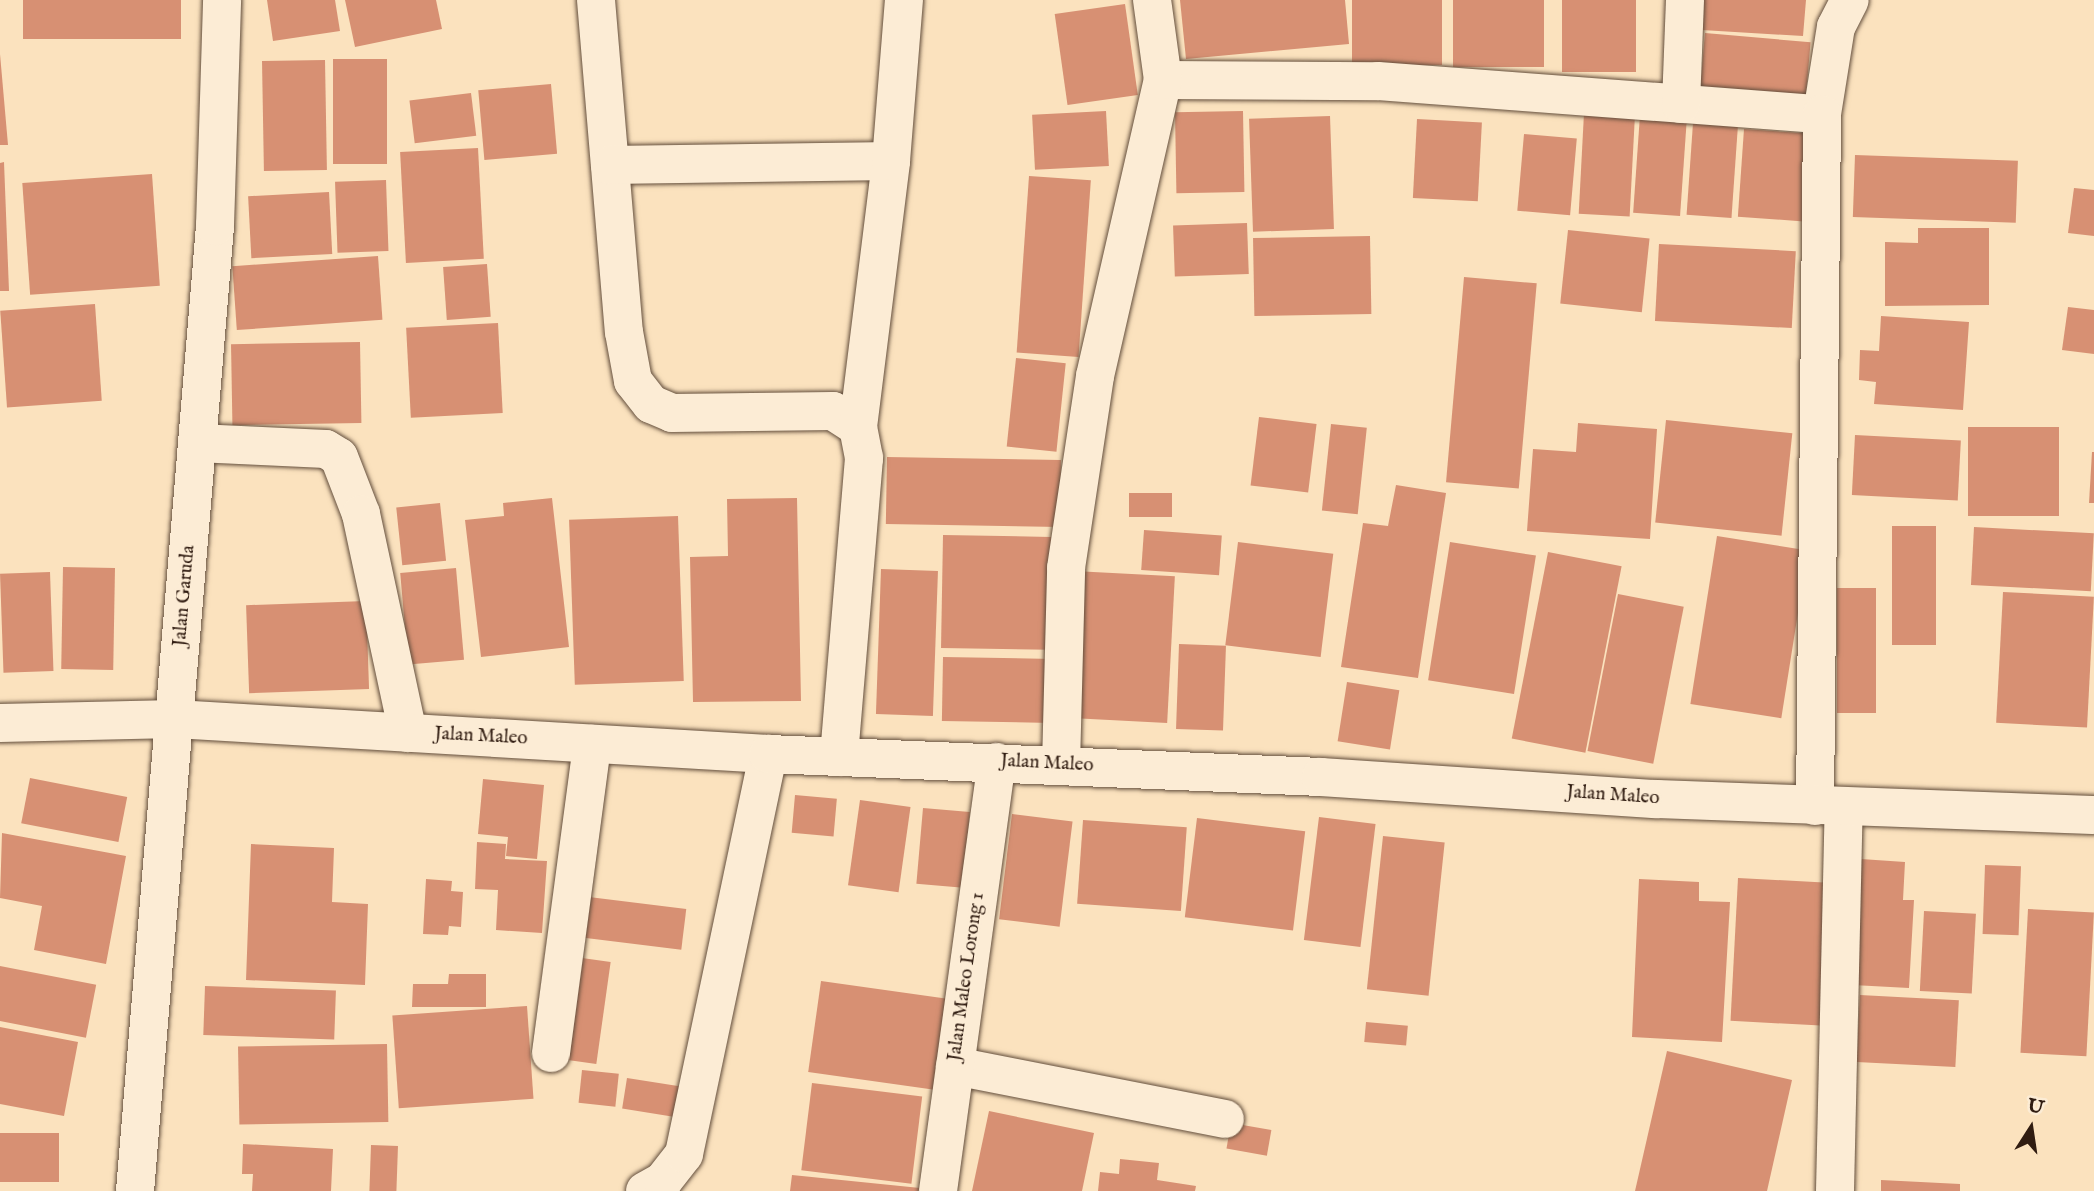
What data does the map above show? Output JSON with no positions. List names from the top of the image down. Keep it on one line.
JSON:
{"streets":{"street":["Jalan Garuda","Jalan Maleo","Jalan Maleo Lorong 1"]},"crossings":[["Jalan Garuda","Jalan Maleo"],["Jalan Maleo","Jalan Maleo Lorong 1"]],"north":"top"}
